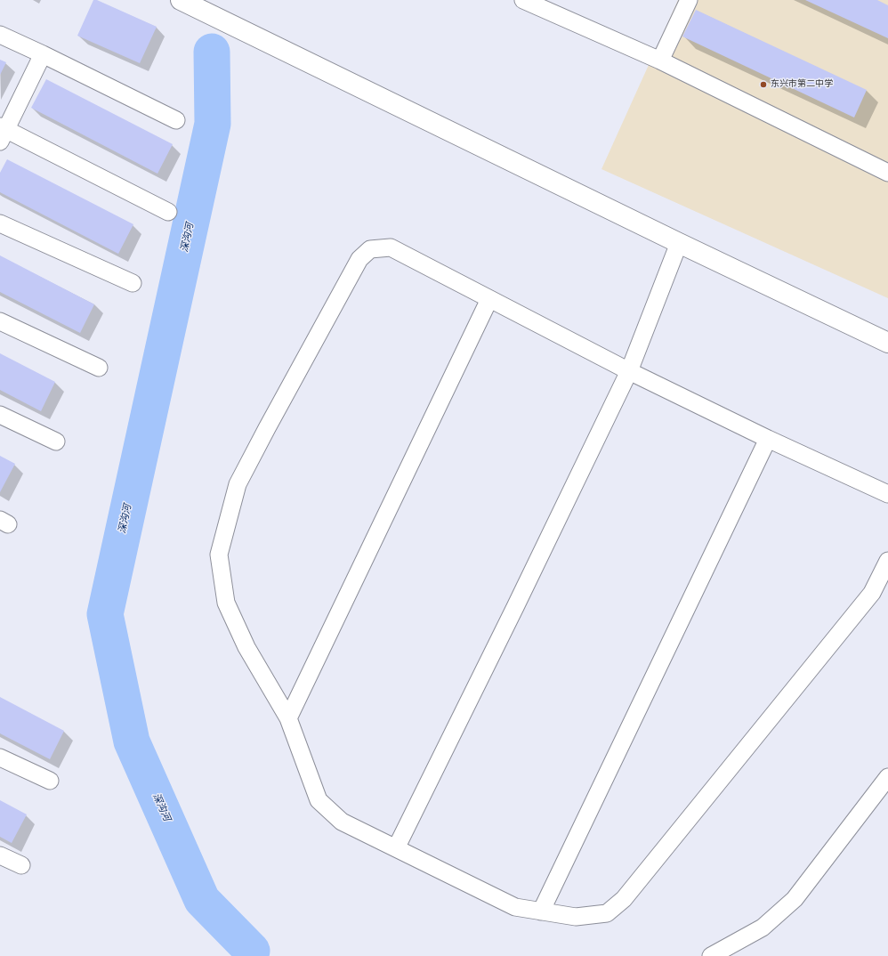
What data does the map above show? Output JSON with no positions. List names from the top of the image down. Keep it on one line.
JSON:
{"water":["深沟河"],"places":["东兴市第二中学"]}
